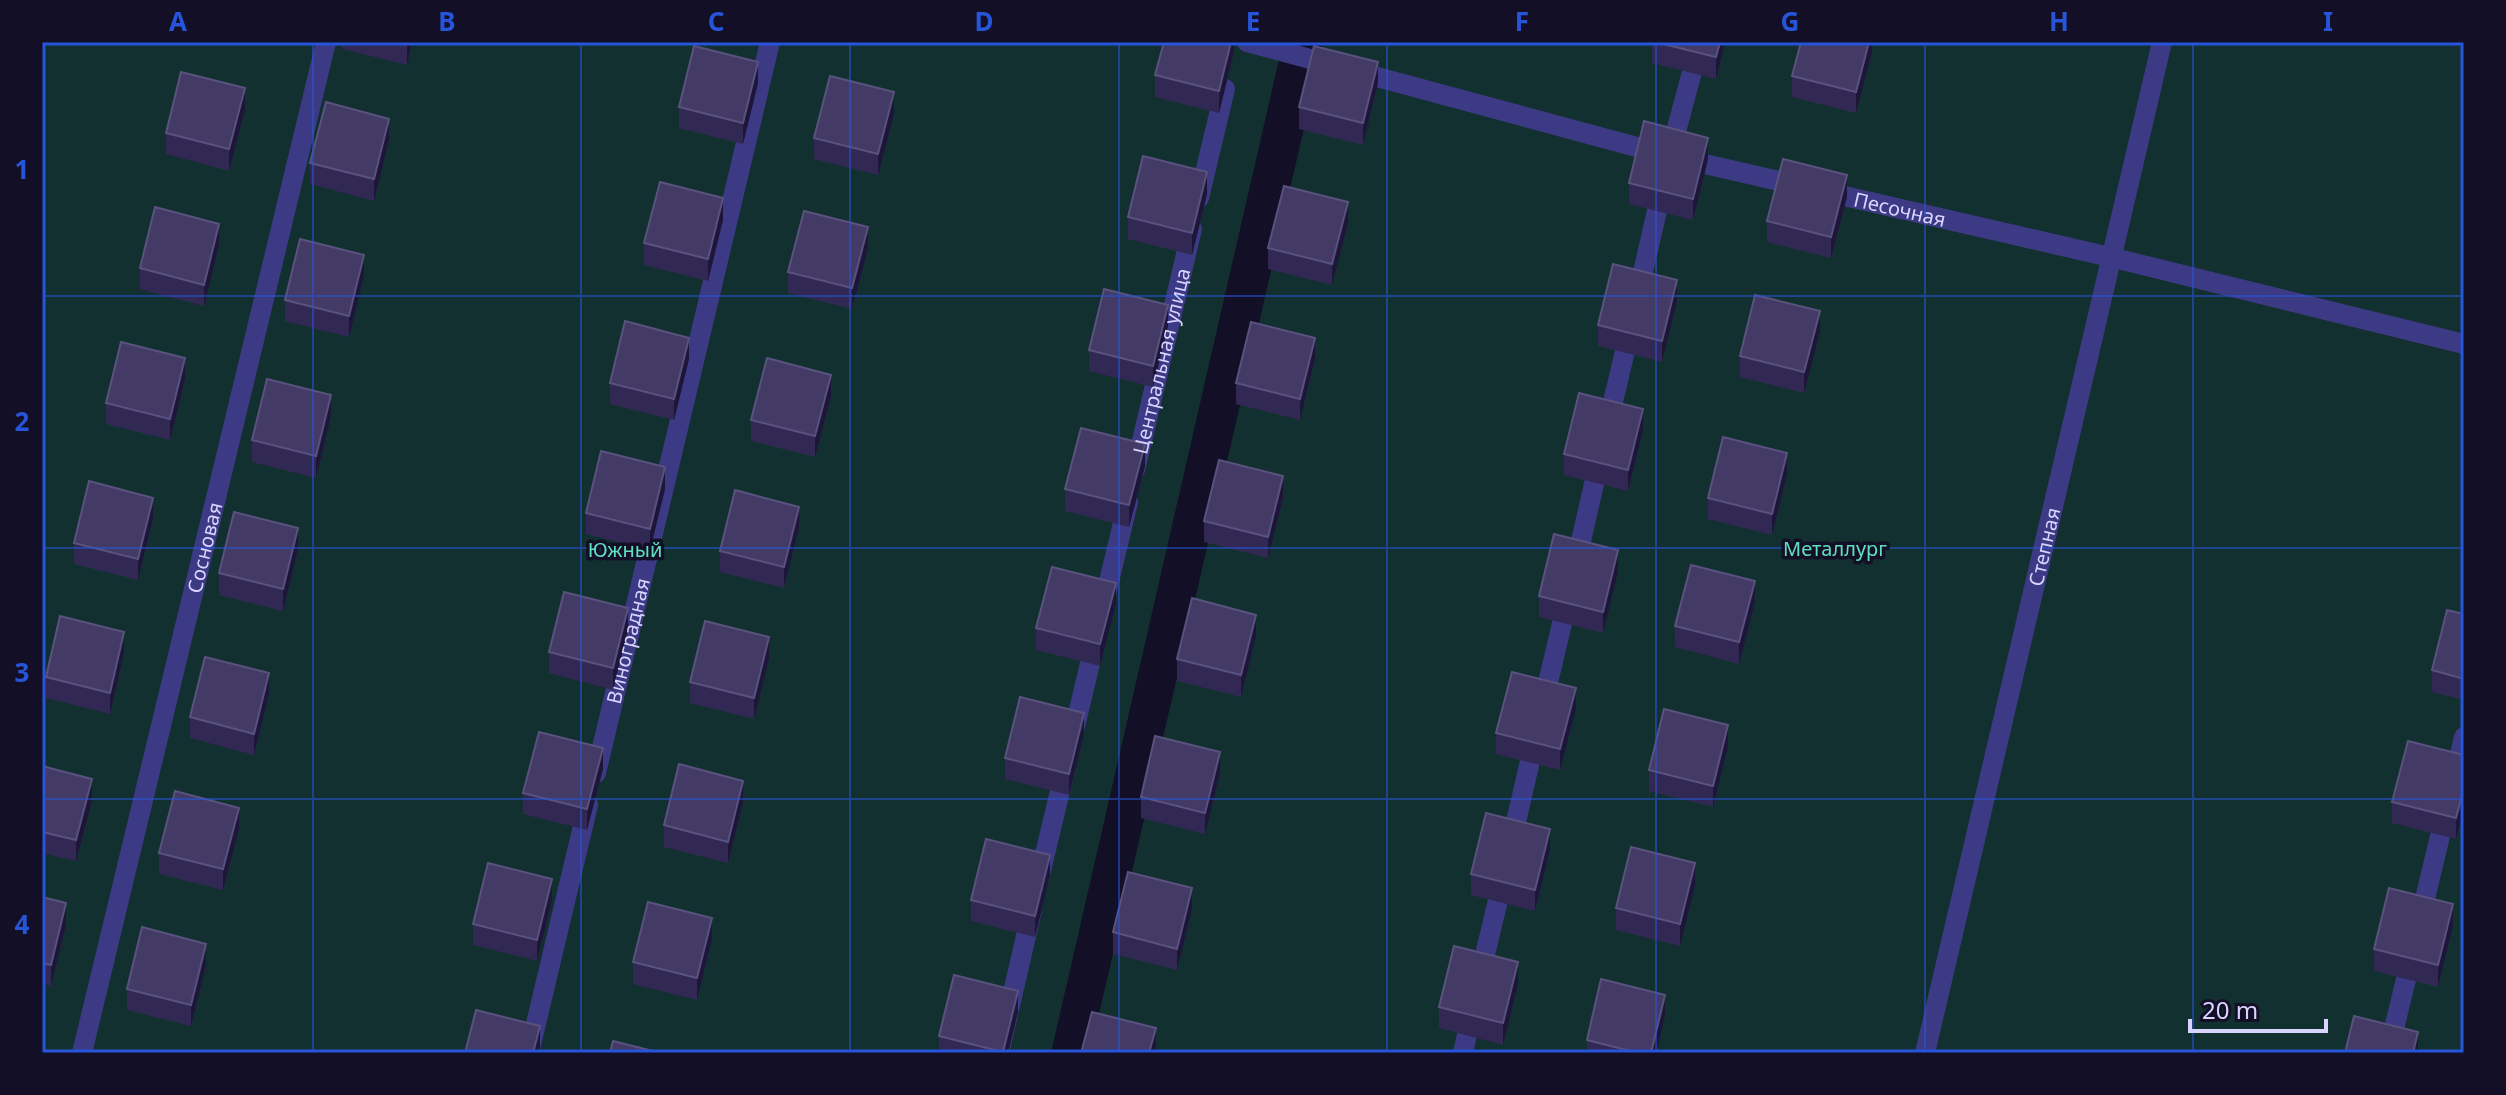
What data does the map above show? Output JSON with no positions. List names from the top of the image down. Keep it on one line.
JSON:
{"streets":{"street":["Песочная","Центральная улица","Степная","Сосновая","Виноградная"]},"crossings":[["Песочная","Степная"]],"parks":["Металлург","Южный"],"scale_bar":"20 m","grid":{"columns":["A","B","C","D","E","F","G","H","I"],"rows":["1","2","3","4"]}}
